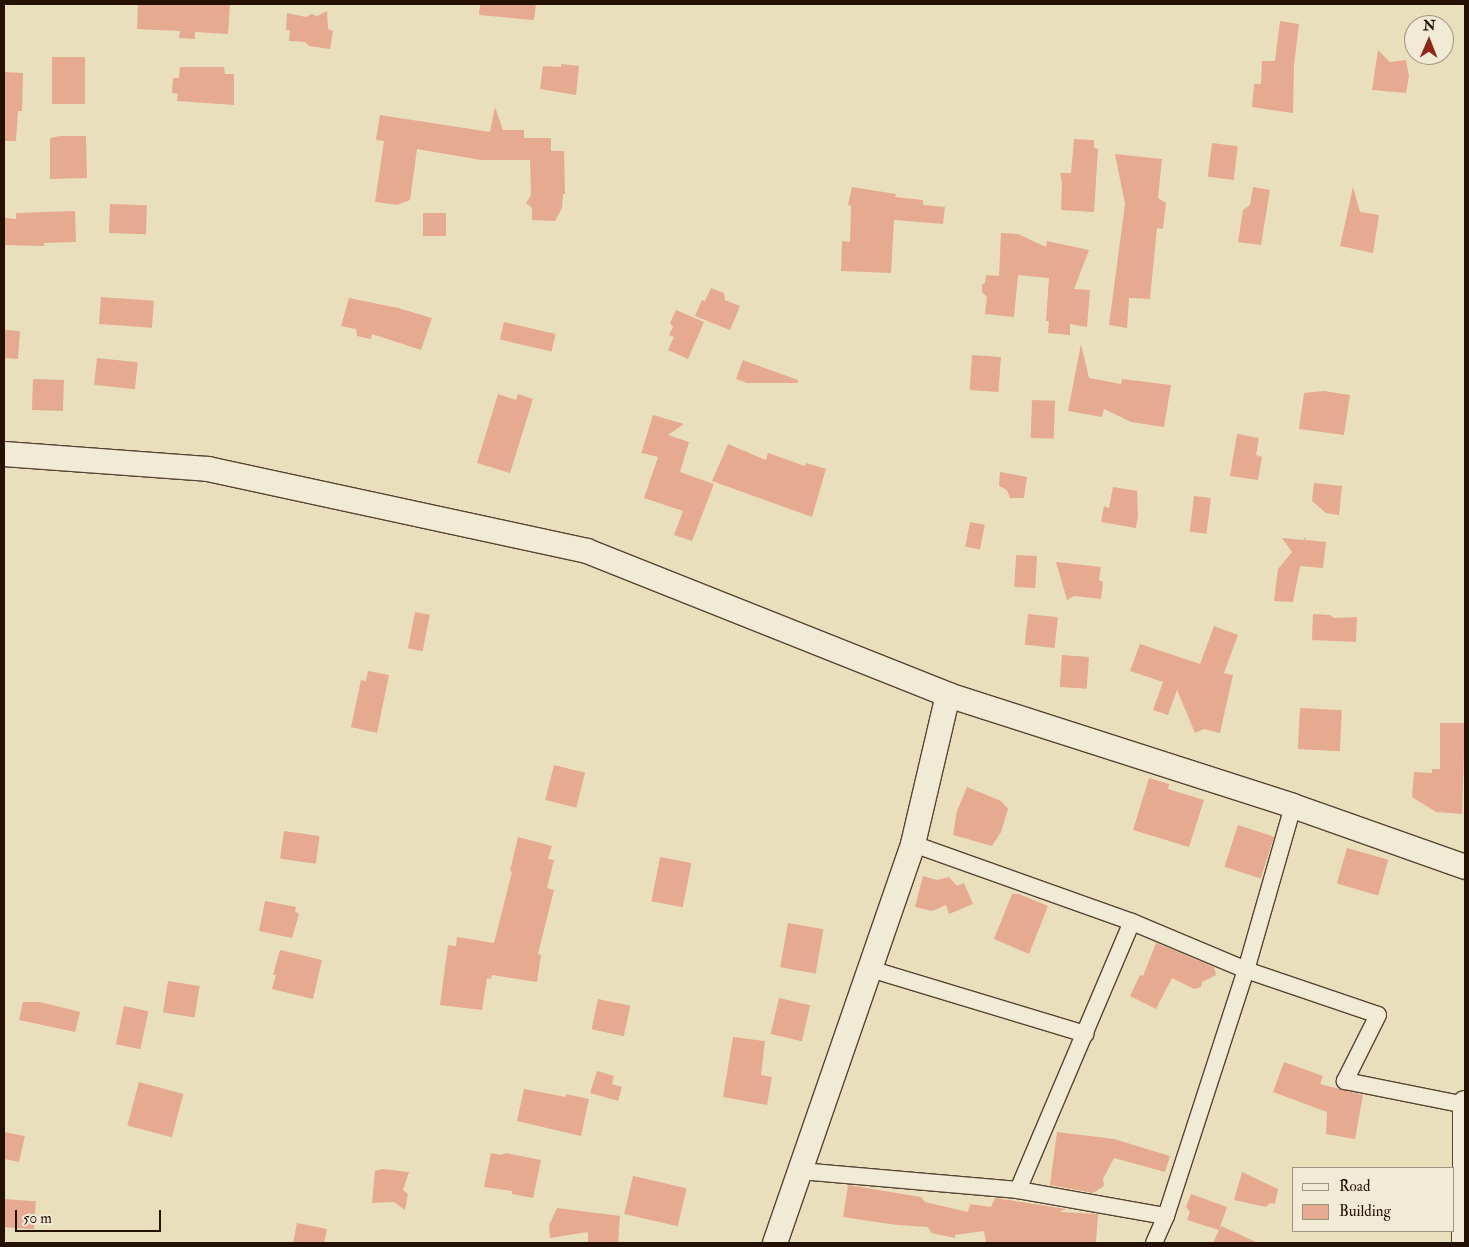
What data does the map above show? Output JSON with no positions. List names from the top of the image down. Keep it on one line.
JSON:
{"legend":["Road","Building"],"scale_bar":"50 m","north":"top"}
